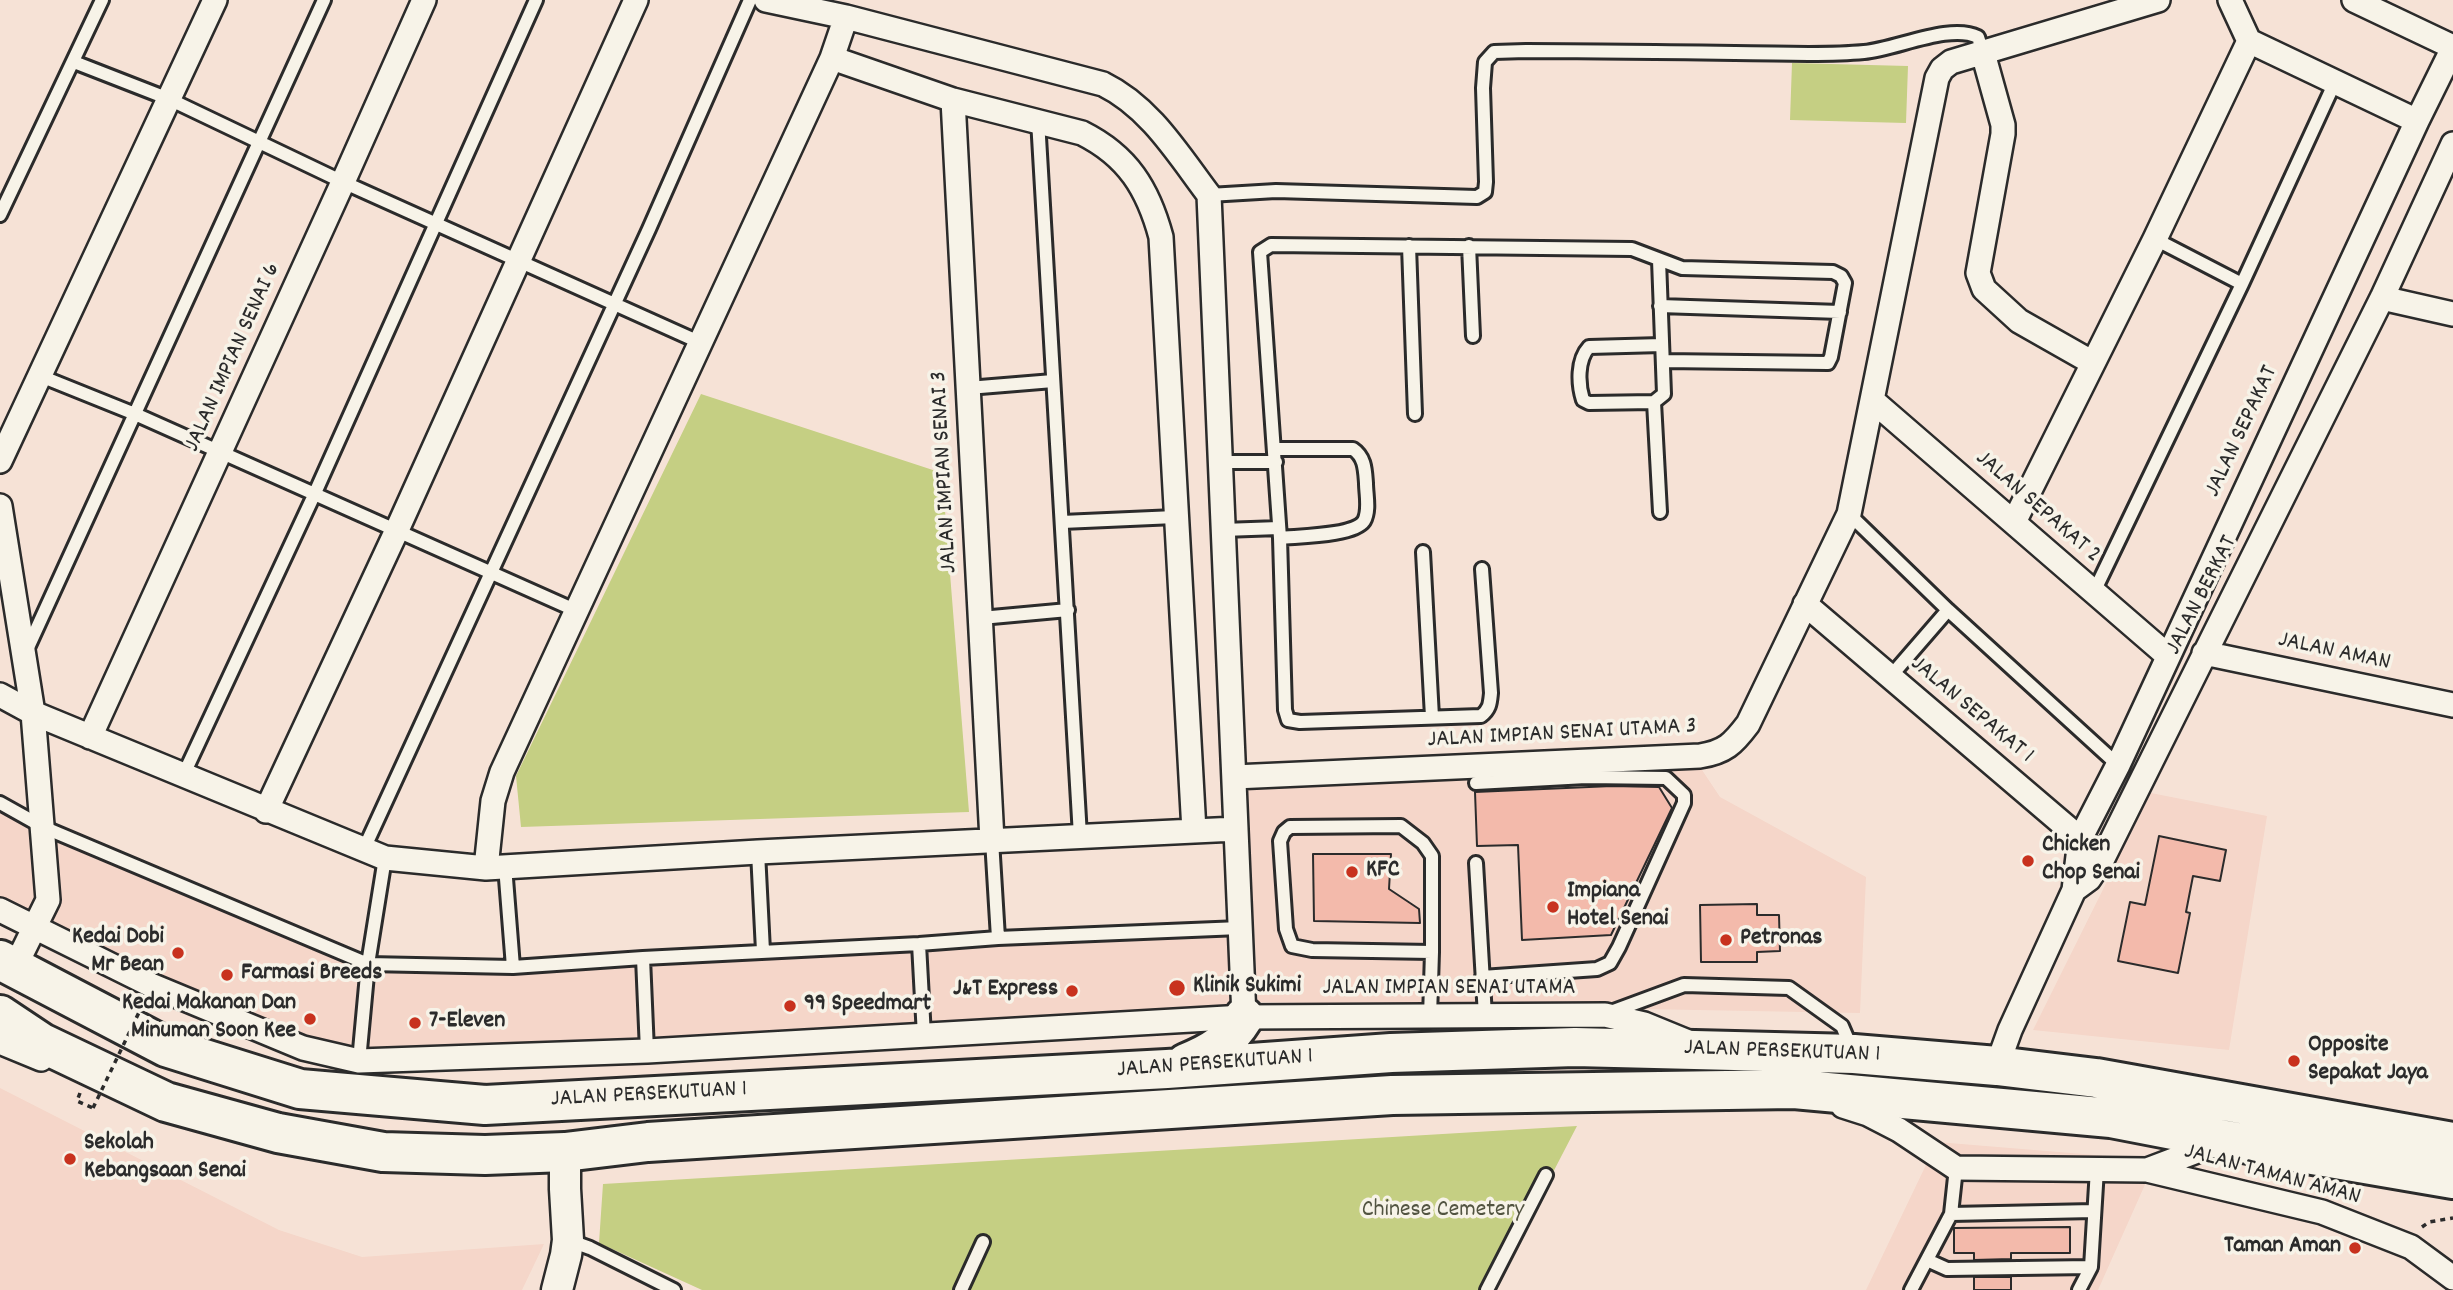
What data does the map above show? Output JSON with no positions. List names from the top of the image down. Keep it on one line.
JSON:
{"streets":{"highway":["JALAN PERSEKUTUAN 1"],"street":["JALAN IMPIAN SENAI 6","JALAN SEPAKAT","JALAN IMPIAN SENAI 3","JALAN SEPAKAT 2","JALAN BERKAT","JALAN AMAN","JALAN SEPAKAT 1","JALAN IMPIAN SENAI UTAMA 3","JALAN IMPIAN SENAI UTAMA","JALAN TAMAN AMAN"]},"crossings":[["JALAN SEPAKAT","JALAN SEPAKAT 2"],["JALAN SEPAKAT","JALAN SEPAKAT 1"],["JALAN SEPAKAT 2","JALAN IMPIAN SENAI UTAMA 3"],["JALAN BERKAT","JALAN AMAN"],["JALAN BERKAT","JALAN SEPAKAT 1"],["JALAN BERKAT","JALAN PERSEKUTUAN 1"],["JALAN SEPAKAT 1","JALAN IMPIAN SENAI UTAMA 3"],["JALAN IMPIAN SENAI UTAMA","JALAN PERSEKUTUAN 1"]],"parks":["Chinese Cemetery"],"places":["Chicken Chop Senai","KFC","Impiana Hotel Senai","Petronas","Kedai Dobi Mr Bean","Farmasi Breeds","Klinik Sukimi","J&T Express","99 Speedmart","Kedai Makanan Dan Minuman Soon Kee","7-Eleven","Opposite Sepakat Jaya","Sekolah Kebangsaan Senai","Taman Aman"]}
